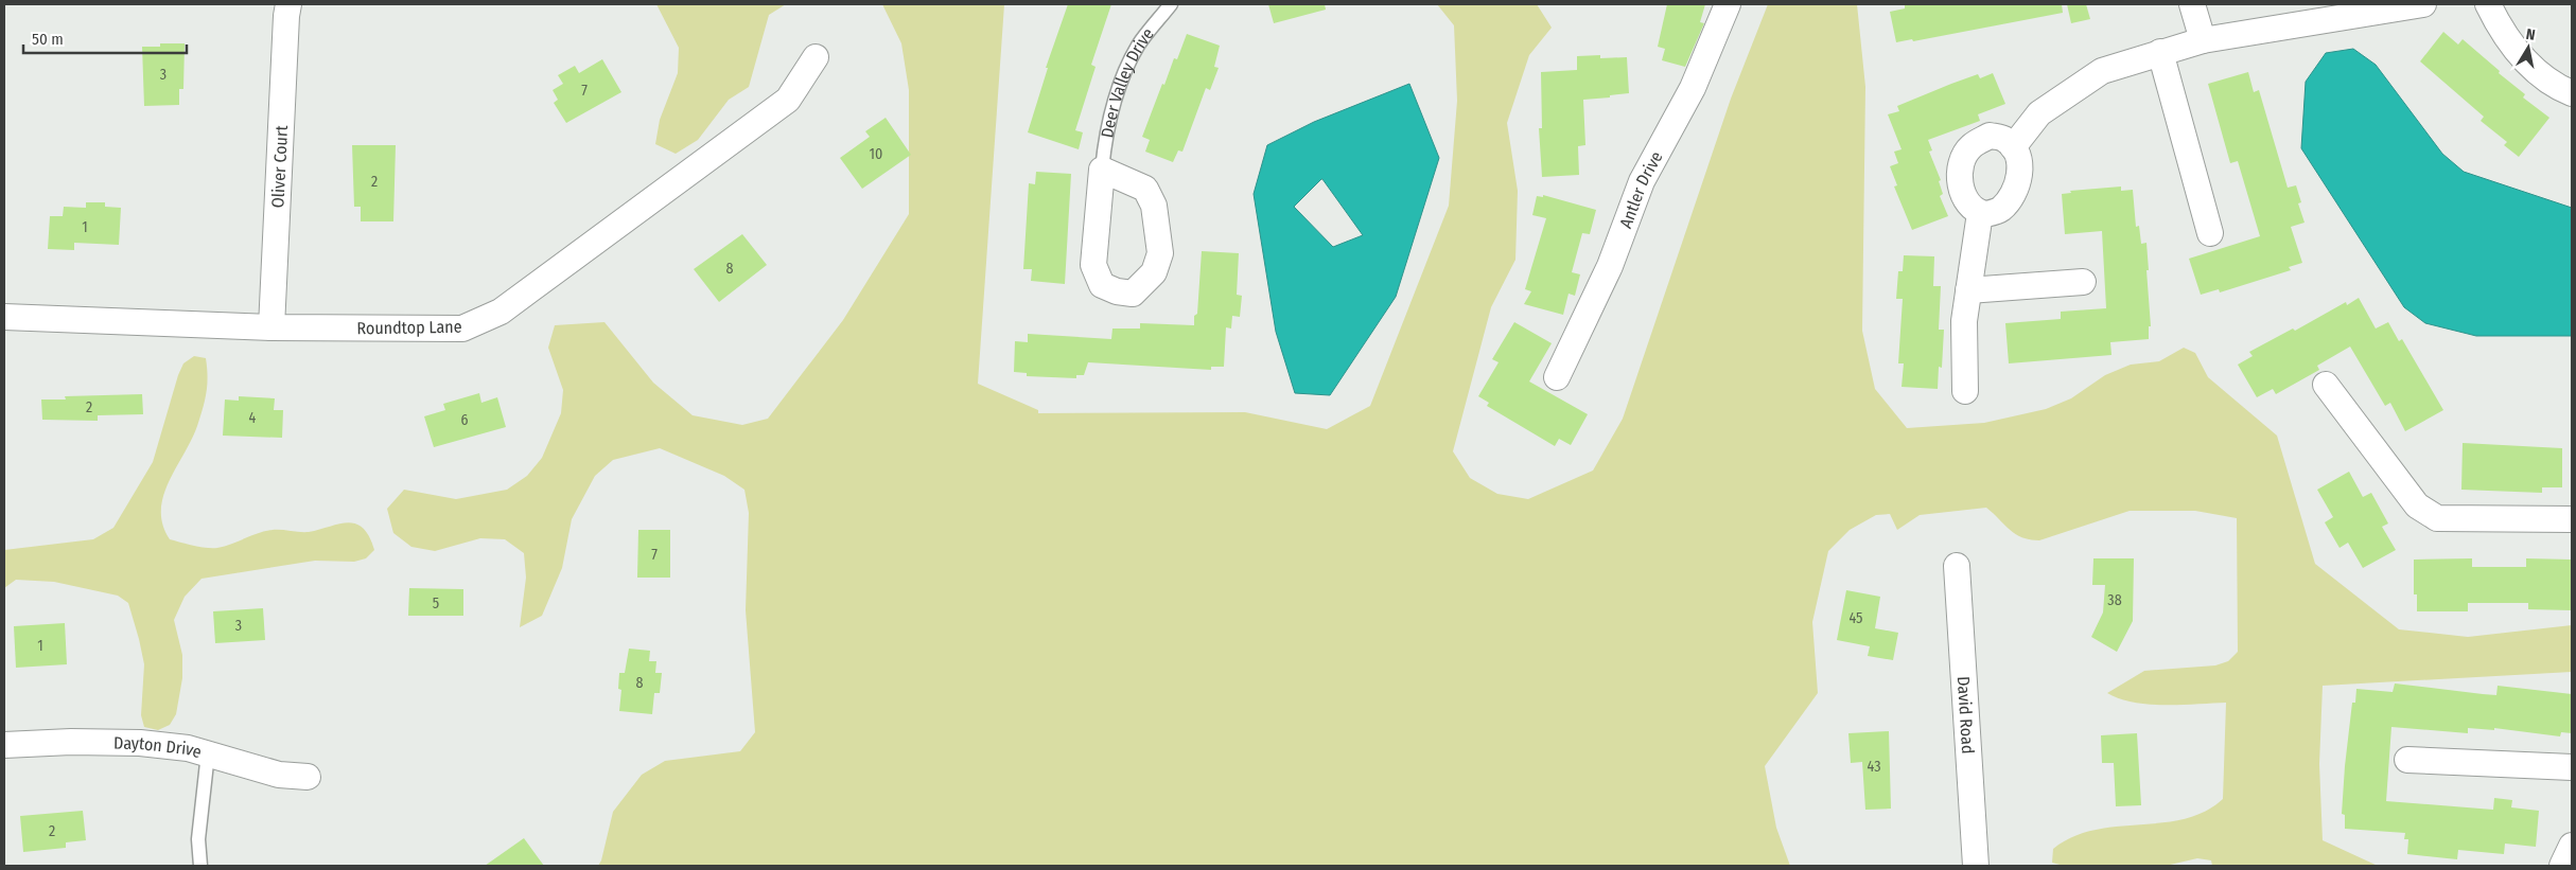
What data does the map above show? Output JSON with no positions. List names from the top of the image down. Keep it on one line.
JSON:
{"streets":{"street":["Oliver Court","Antler Drive","Roundtop Lane","David Road","Dayton Drive"],"lane":["Deer Valley Drive"]},"crossings":[["Oliver Court","Roundtop Lane"]],"house_numbers":["3","7","10","2","1","8","2","4","6","7","38","5","45","3","1","8","43","2"],"scale_bar":"50 m","north":"top"}
